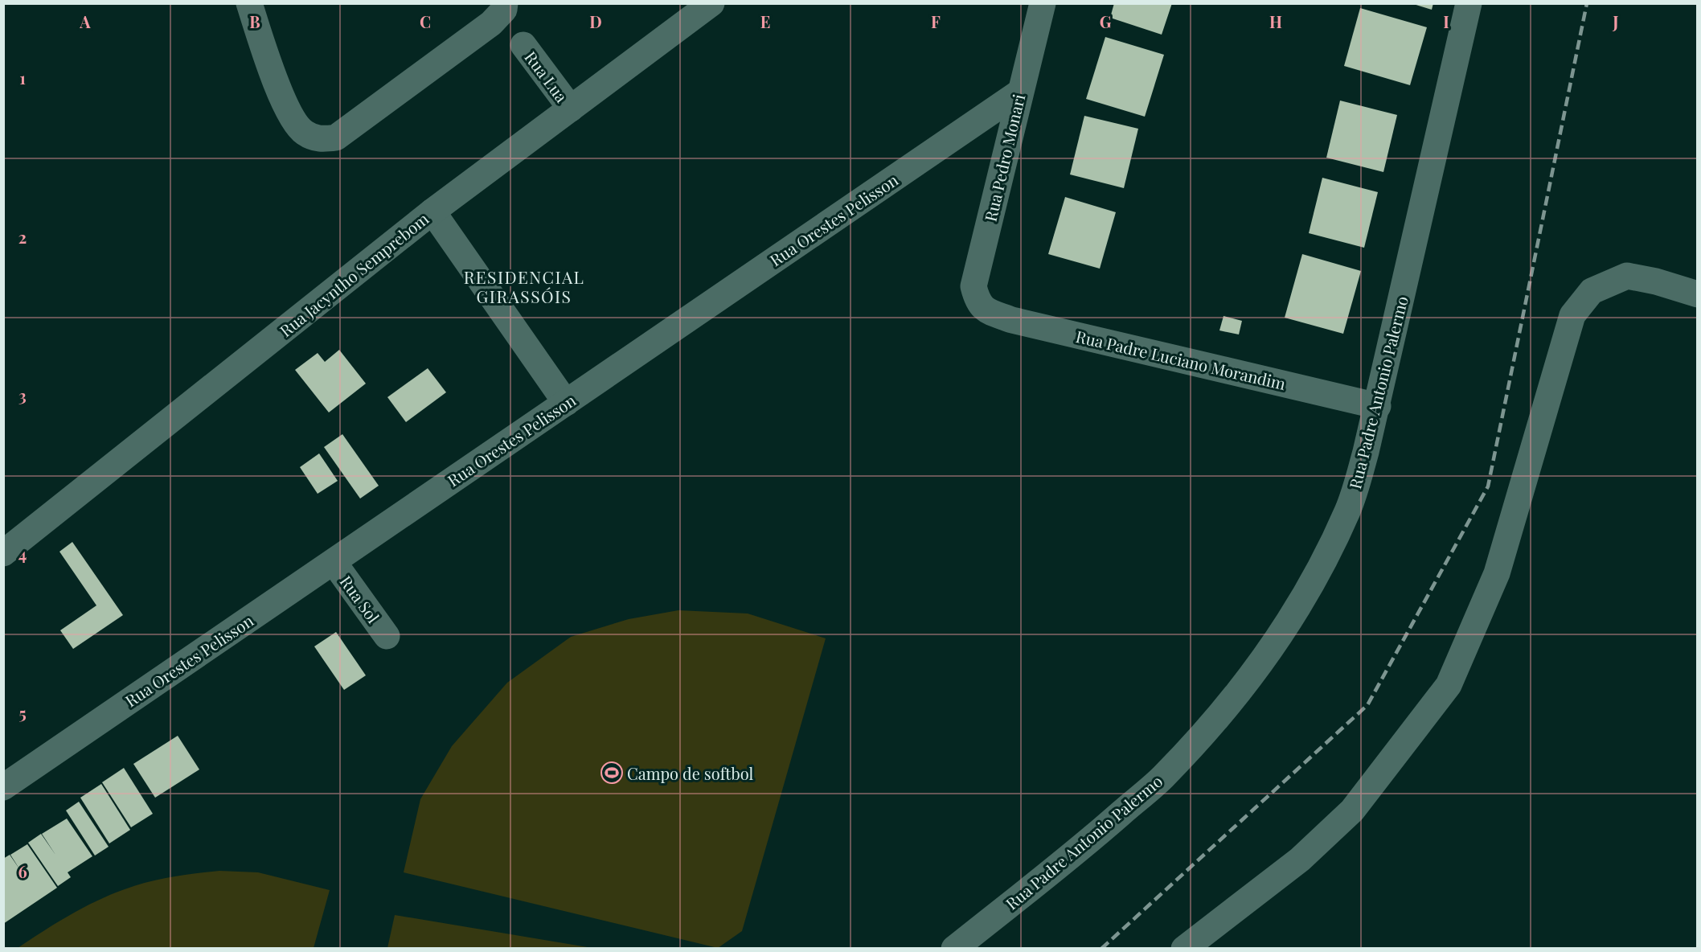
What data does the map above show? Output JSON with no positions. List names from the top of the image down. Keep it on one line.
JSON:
{"streets":{"street":["Rua Lua","Rua Pedro Monari","Rua Orestes Pelisson","Rua Jacyntho Semprebom","Rua Padre Luciano Morandim","Rua Padre Antonio Palermo","Rua Sol"]},"crossings":[["Rua Lua","Rua Jacyntho Semprebom"],["Rua Pedro Monari","Rua Orestes Pelisson"],["Rua Pedro Monari","Rua Padre Luciano Morandim"],["Rua Orestes Pelisson","Rua Sol"],["Rua Padre Luciano Morandim","Rua Padre Antonio Palermo"]],"districts":["RESIDENCIAL GIRASSÓIS"],"places":{"sports":["Campo de softbol"]},"grid":{"columns":["A","B","C","D","E","F","G","H","I","J"],"rows":["1","2","3","4","5","6"]}}
